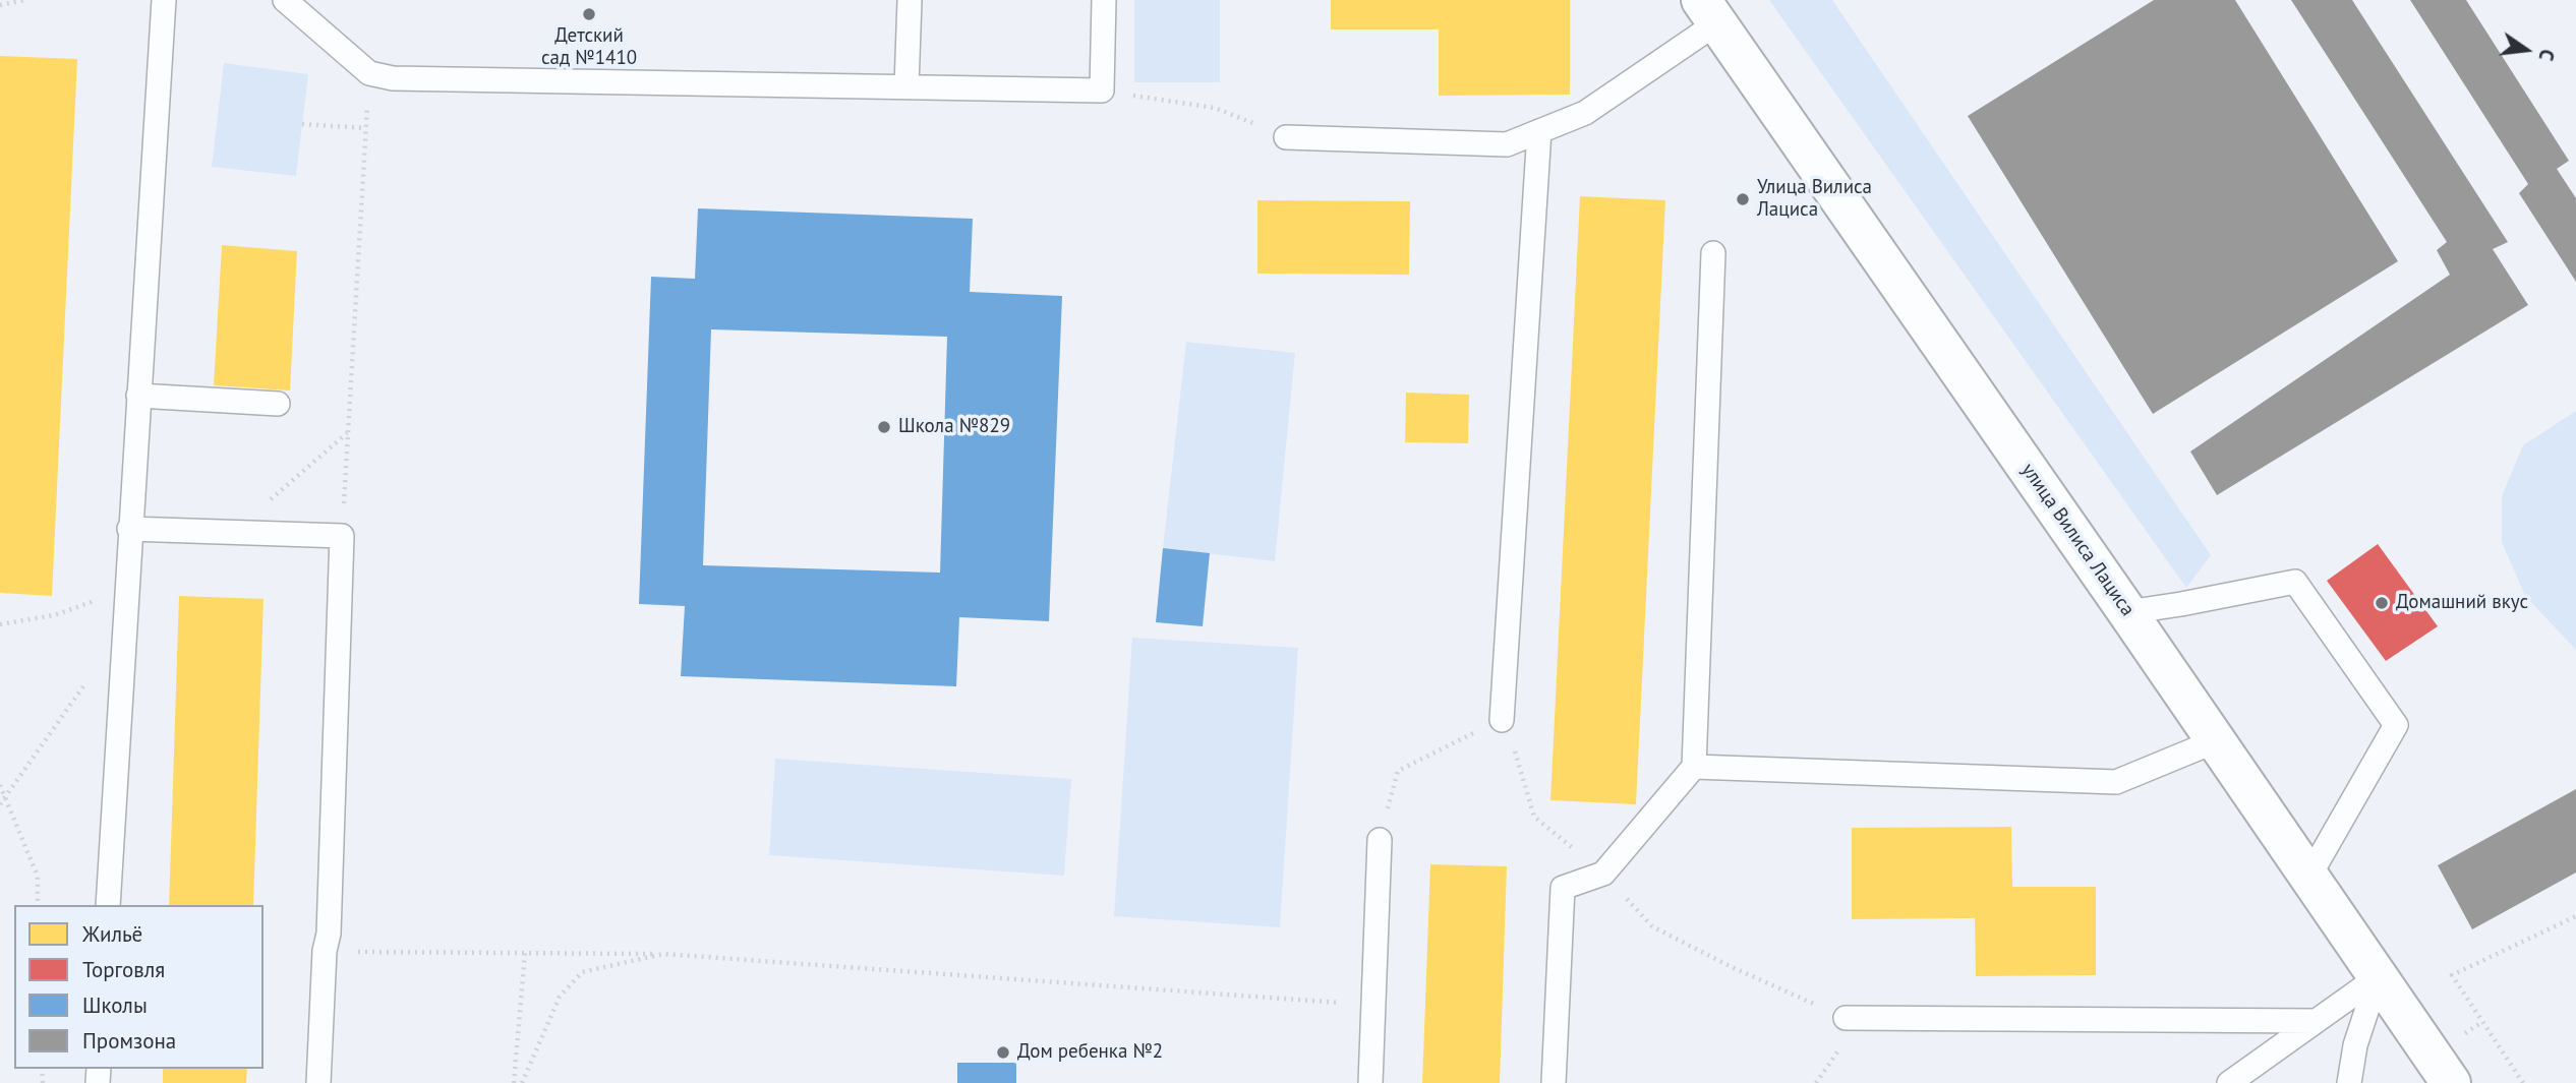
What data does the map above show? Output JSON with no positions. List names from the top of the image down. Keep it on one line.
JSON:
{"streets":{"street":["улица Вилиса Лациса"]},"places":["Детский сад №1410","Улица Вилиса Лациса","Школа №829","Домашний вкус","Дом ребенка №2"],"legend":["Жильё","Торговля","Школы","Промзона"],"north":"right"}
